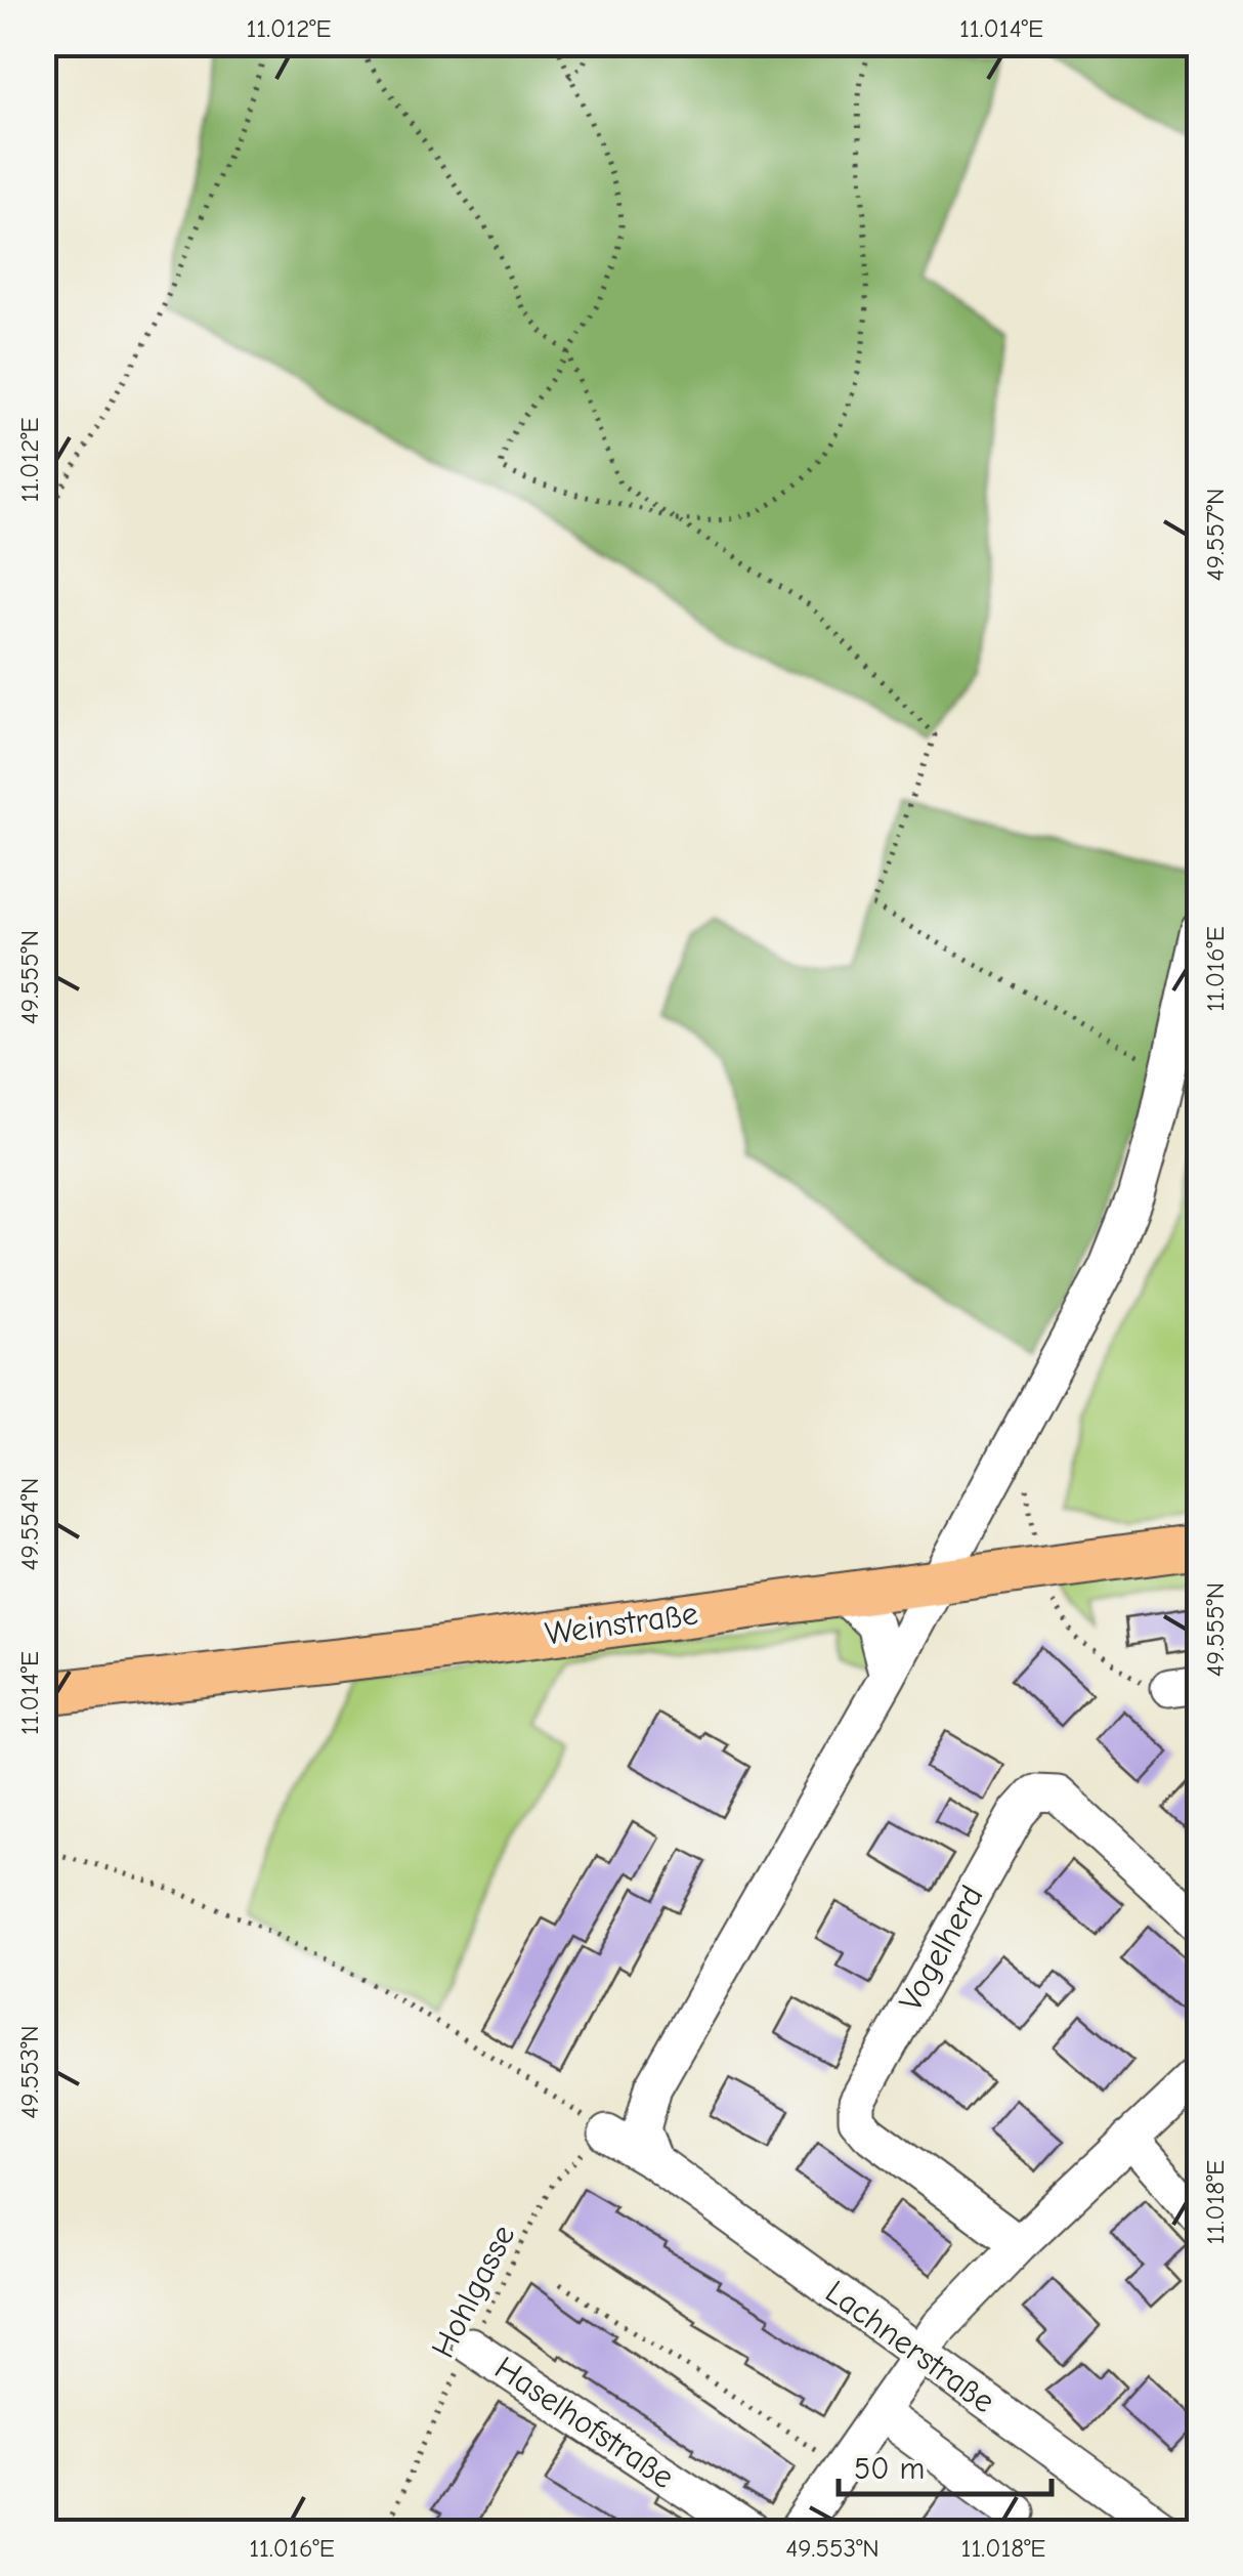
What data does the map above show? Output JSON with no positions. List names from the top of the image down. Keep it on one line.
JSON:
{"streets":{"main road":["Weinstraße"],"street":["Vogelherd","Lachnerstraße","Haselhofstraße"],"path":["Hohlgasse"]},"crossings":[["Hohlgasse","Lachnerstraße"],["Hohlgasse","Haselhofstraße"]],"scale_bar":"50 m","coordinates":["11.012°E","11.014°E","49.557°N","11.016°E","49.555°N","49.554°N","49.553°N","11.018°E"]}
